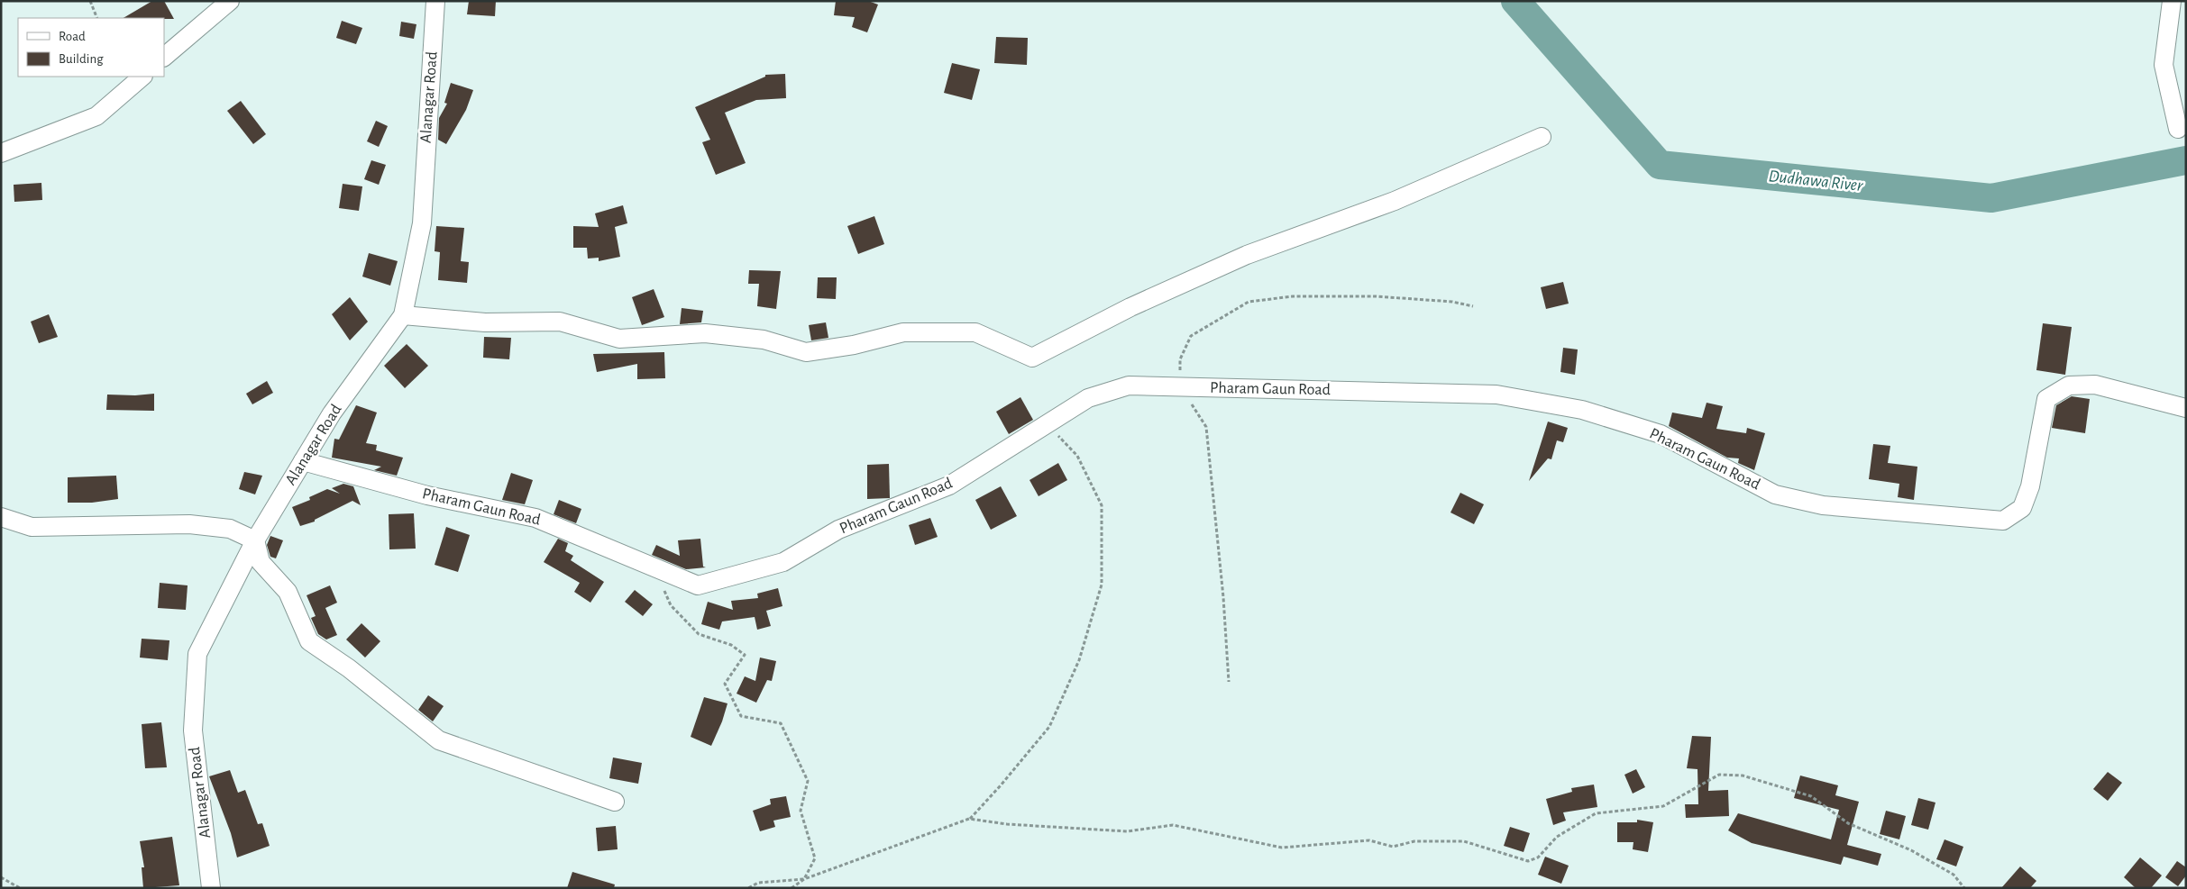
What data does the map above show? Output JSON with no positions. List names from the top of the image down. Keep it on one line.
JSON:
{"streets":{"street":["Alanagar Road","Pharam Gaun Road"]},"crossings":[["Alanagar Road","Pharam Gaun Road"]],"water":["Dudhawa River"],"legend":["Road","Building"]}
